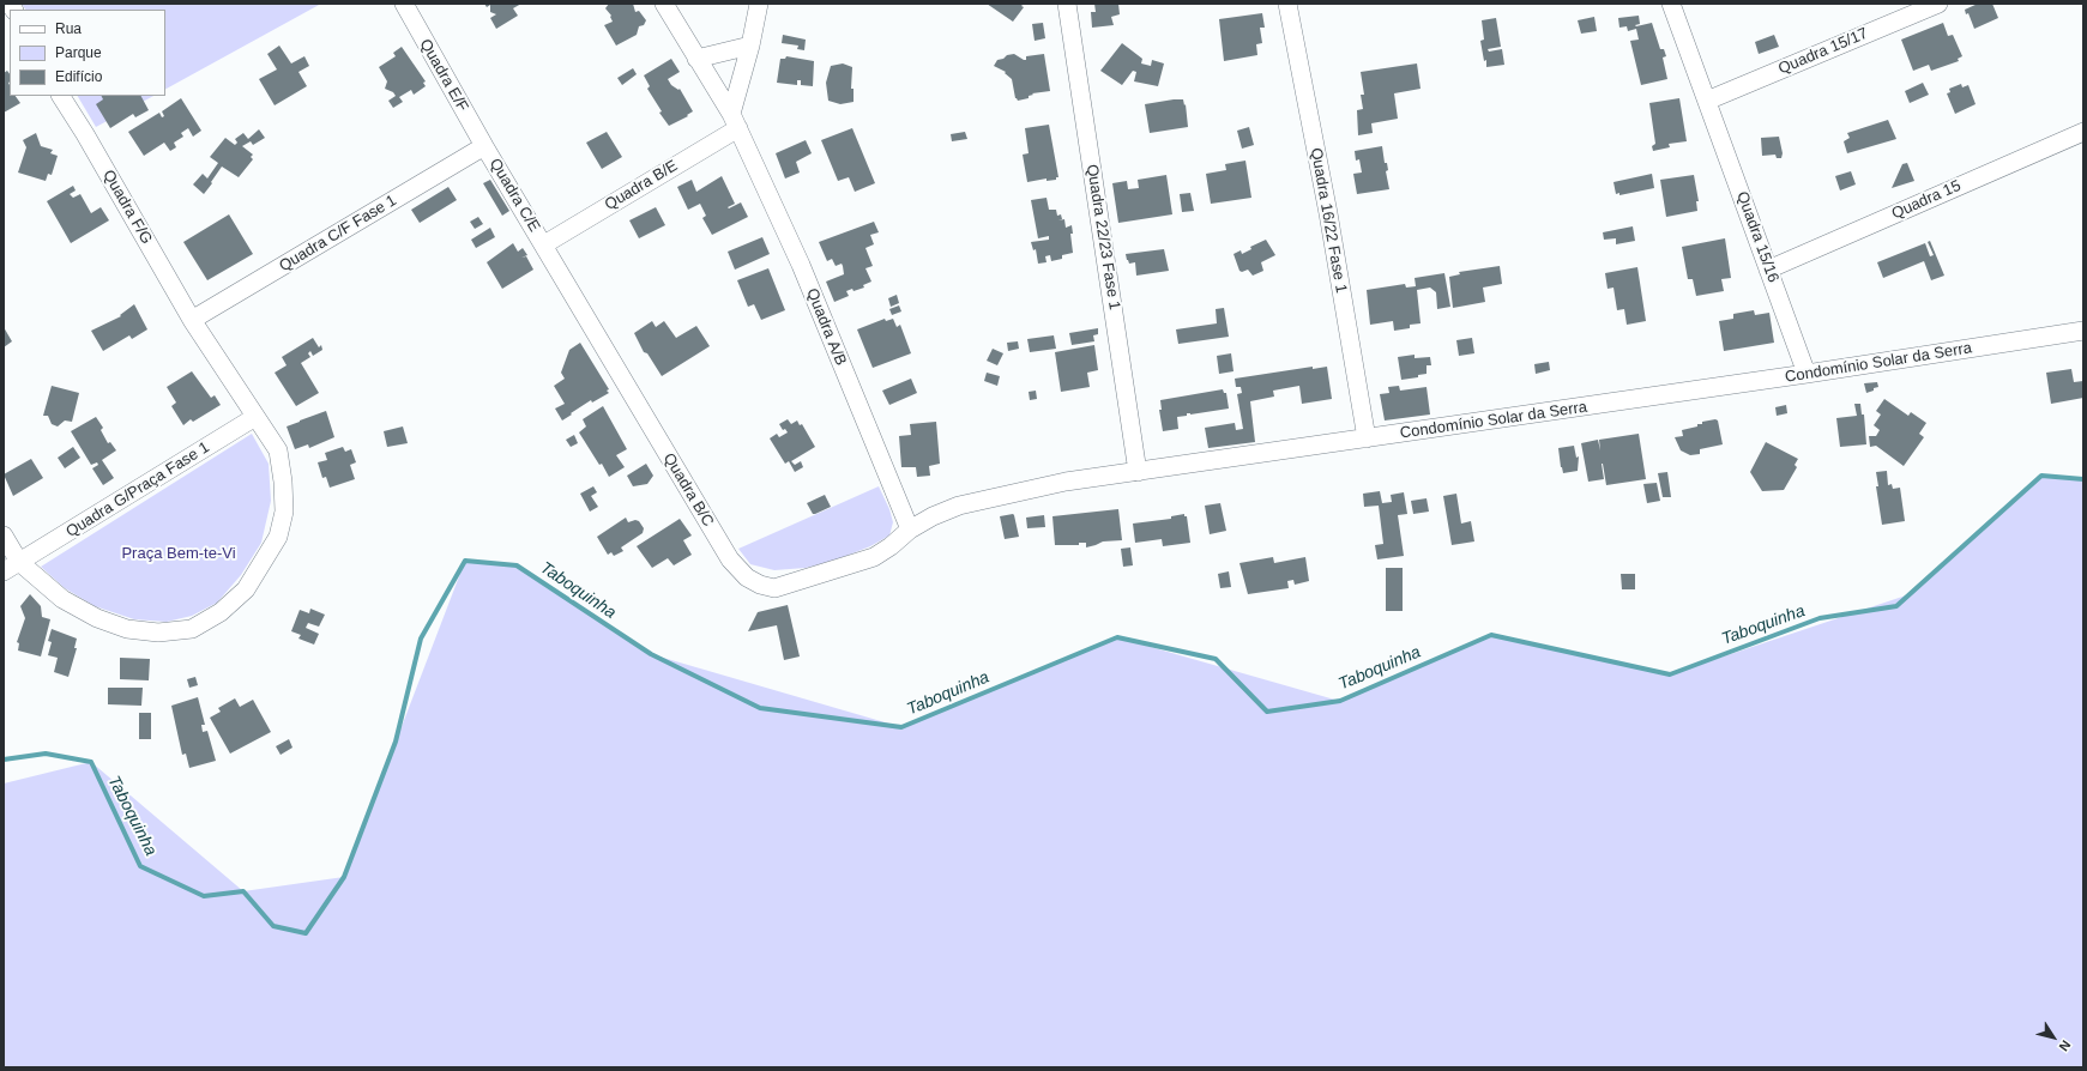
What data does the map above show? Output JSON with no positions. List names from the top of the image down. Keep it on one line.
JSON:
{"streets":{"street":["Quadra 15/17","Quadra E/F","Quadra B/E","Quadra C/E","Quadra 15","Quadra F/G","Quadra 16/22 Fase 1","Quadra C/F Fase 1","Quadra 22/23 Fase 1","Quadra 15/16","Quadra A/B","Condomínio Solar da Serra","Quadra G/Praça Fase 1","Quadra B/C"]},"crossings":[["Quadra 15/17","Quadra 15/16"],["Quadra E/F","Quadra C/E"],["Quadra E/F","Quadra C/F Fase 1"],["Quadra B/E","Quadra C/E"],["Quadra B/E","Quadra A/B"],["Quadra B/E","Quadra B/C"],["Quadra C/E","Quadra C/F Fase 1"],["Quadra C/E","Quadra B/C"],["Quadra 15","Quadra 15/16"],["Quadra F/G","Quadra C/F Fase 1"],["Quadra F/G","Quadra G/Praça Fase 1"],["Quadra 16/22 Fase 1","Condomínio Solar da Serra"],["Quadra 22/23 Fase 1","Condomínio Solar da Serra"],["Quadra 15/16","Condomínio Solar da Serra"],["Quadra A/B","Condomínio Solar da Serra"],["Quadra A/B","Quadra B/C"],["Condomínio Solar da Serra","Quadra B/C"]],"water":["Taboquinha"],"parks":["Praça Bem-te-Vi"],"legend":["Rua","Parque","Edifício"],"north":"bottom right"}
